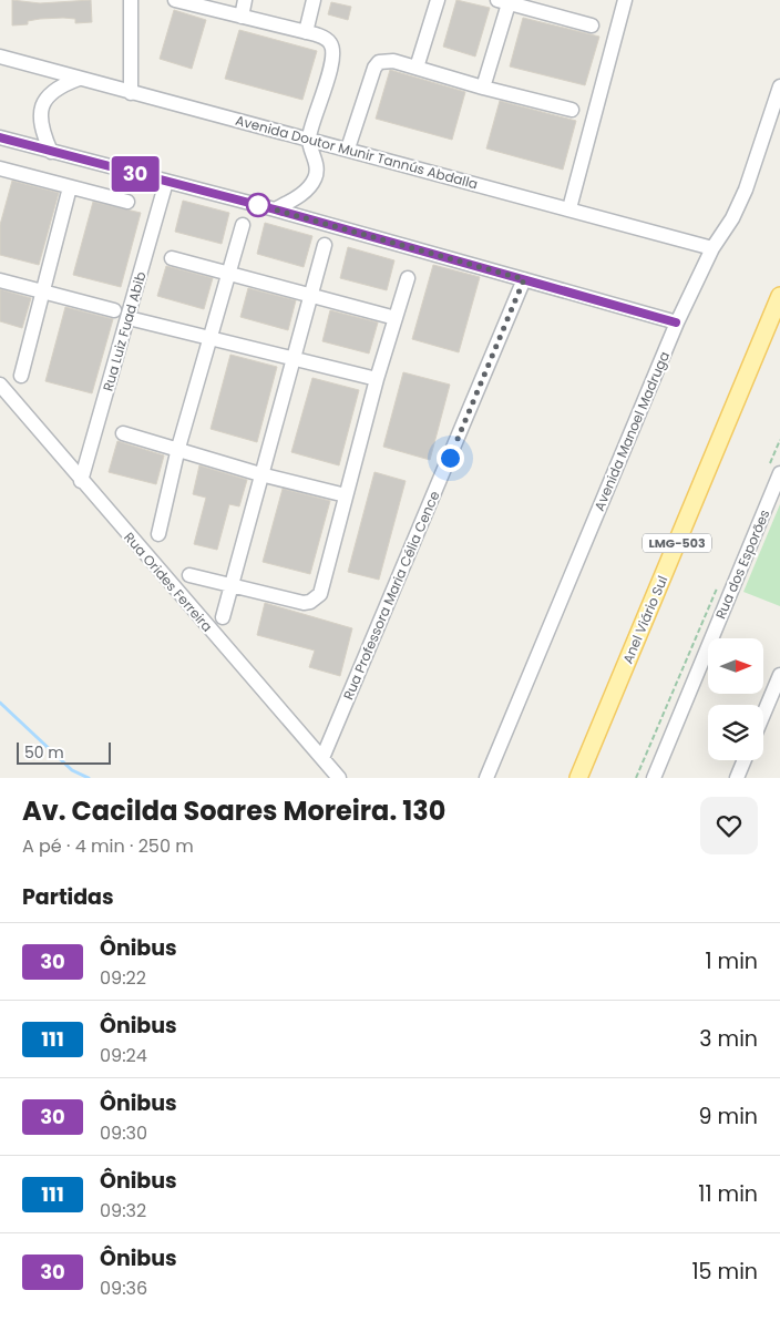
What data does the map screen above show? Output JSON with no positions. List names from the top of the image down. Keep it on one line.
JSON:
{"streets":{"main road":["LMG-503","Anel Viário Sul"],"street":["Avenida Doutor Munir Tannús Abdalla","Rua Luiz Fuad Abib","Avenida Manoel Madruga","Rua dos Esporões","Rua Orides Ferreira","Rua Professora Maria Célia Cence"]},"crossings":[["Avenida Doutor Munir Tannús Abdalla","Avenida Manoel Madruga"],["Rua Luiz Fuad Abib","Rua Orides Ferreira"],["Rua Orides Ferreira","Rua Professora Maria Célia Cence"]],"lines":["bus line 30"],"scale_bar":"50 m","north":"right","page":{"on_map":"30","scale":"50 m","heading":[["Av. Cacilda Soares Moreira. 130","A pé · 4 min · 250 m"],"Partidas"],"list":[{"mark":"30","name":"Ônibus","note":"09:22","value":"1 min"},{"mark":"111","name":"Ônibus","note":"09:24","value":"3 min"},{"mark":"30","name":"Ônibus","note":"09:30","value":"9 min"},{"mark":"111","name":"Ônibus","note":"09:32","value":"11 min"},{"mark":"30","name":"Ônibus","note":"09:36","value":"15 min"}]}}
